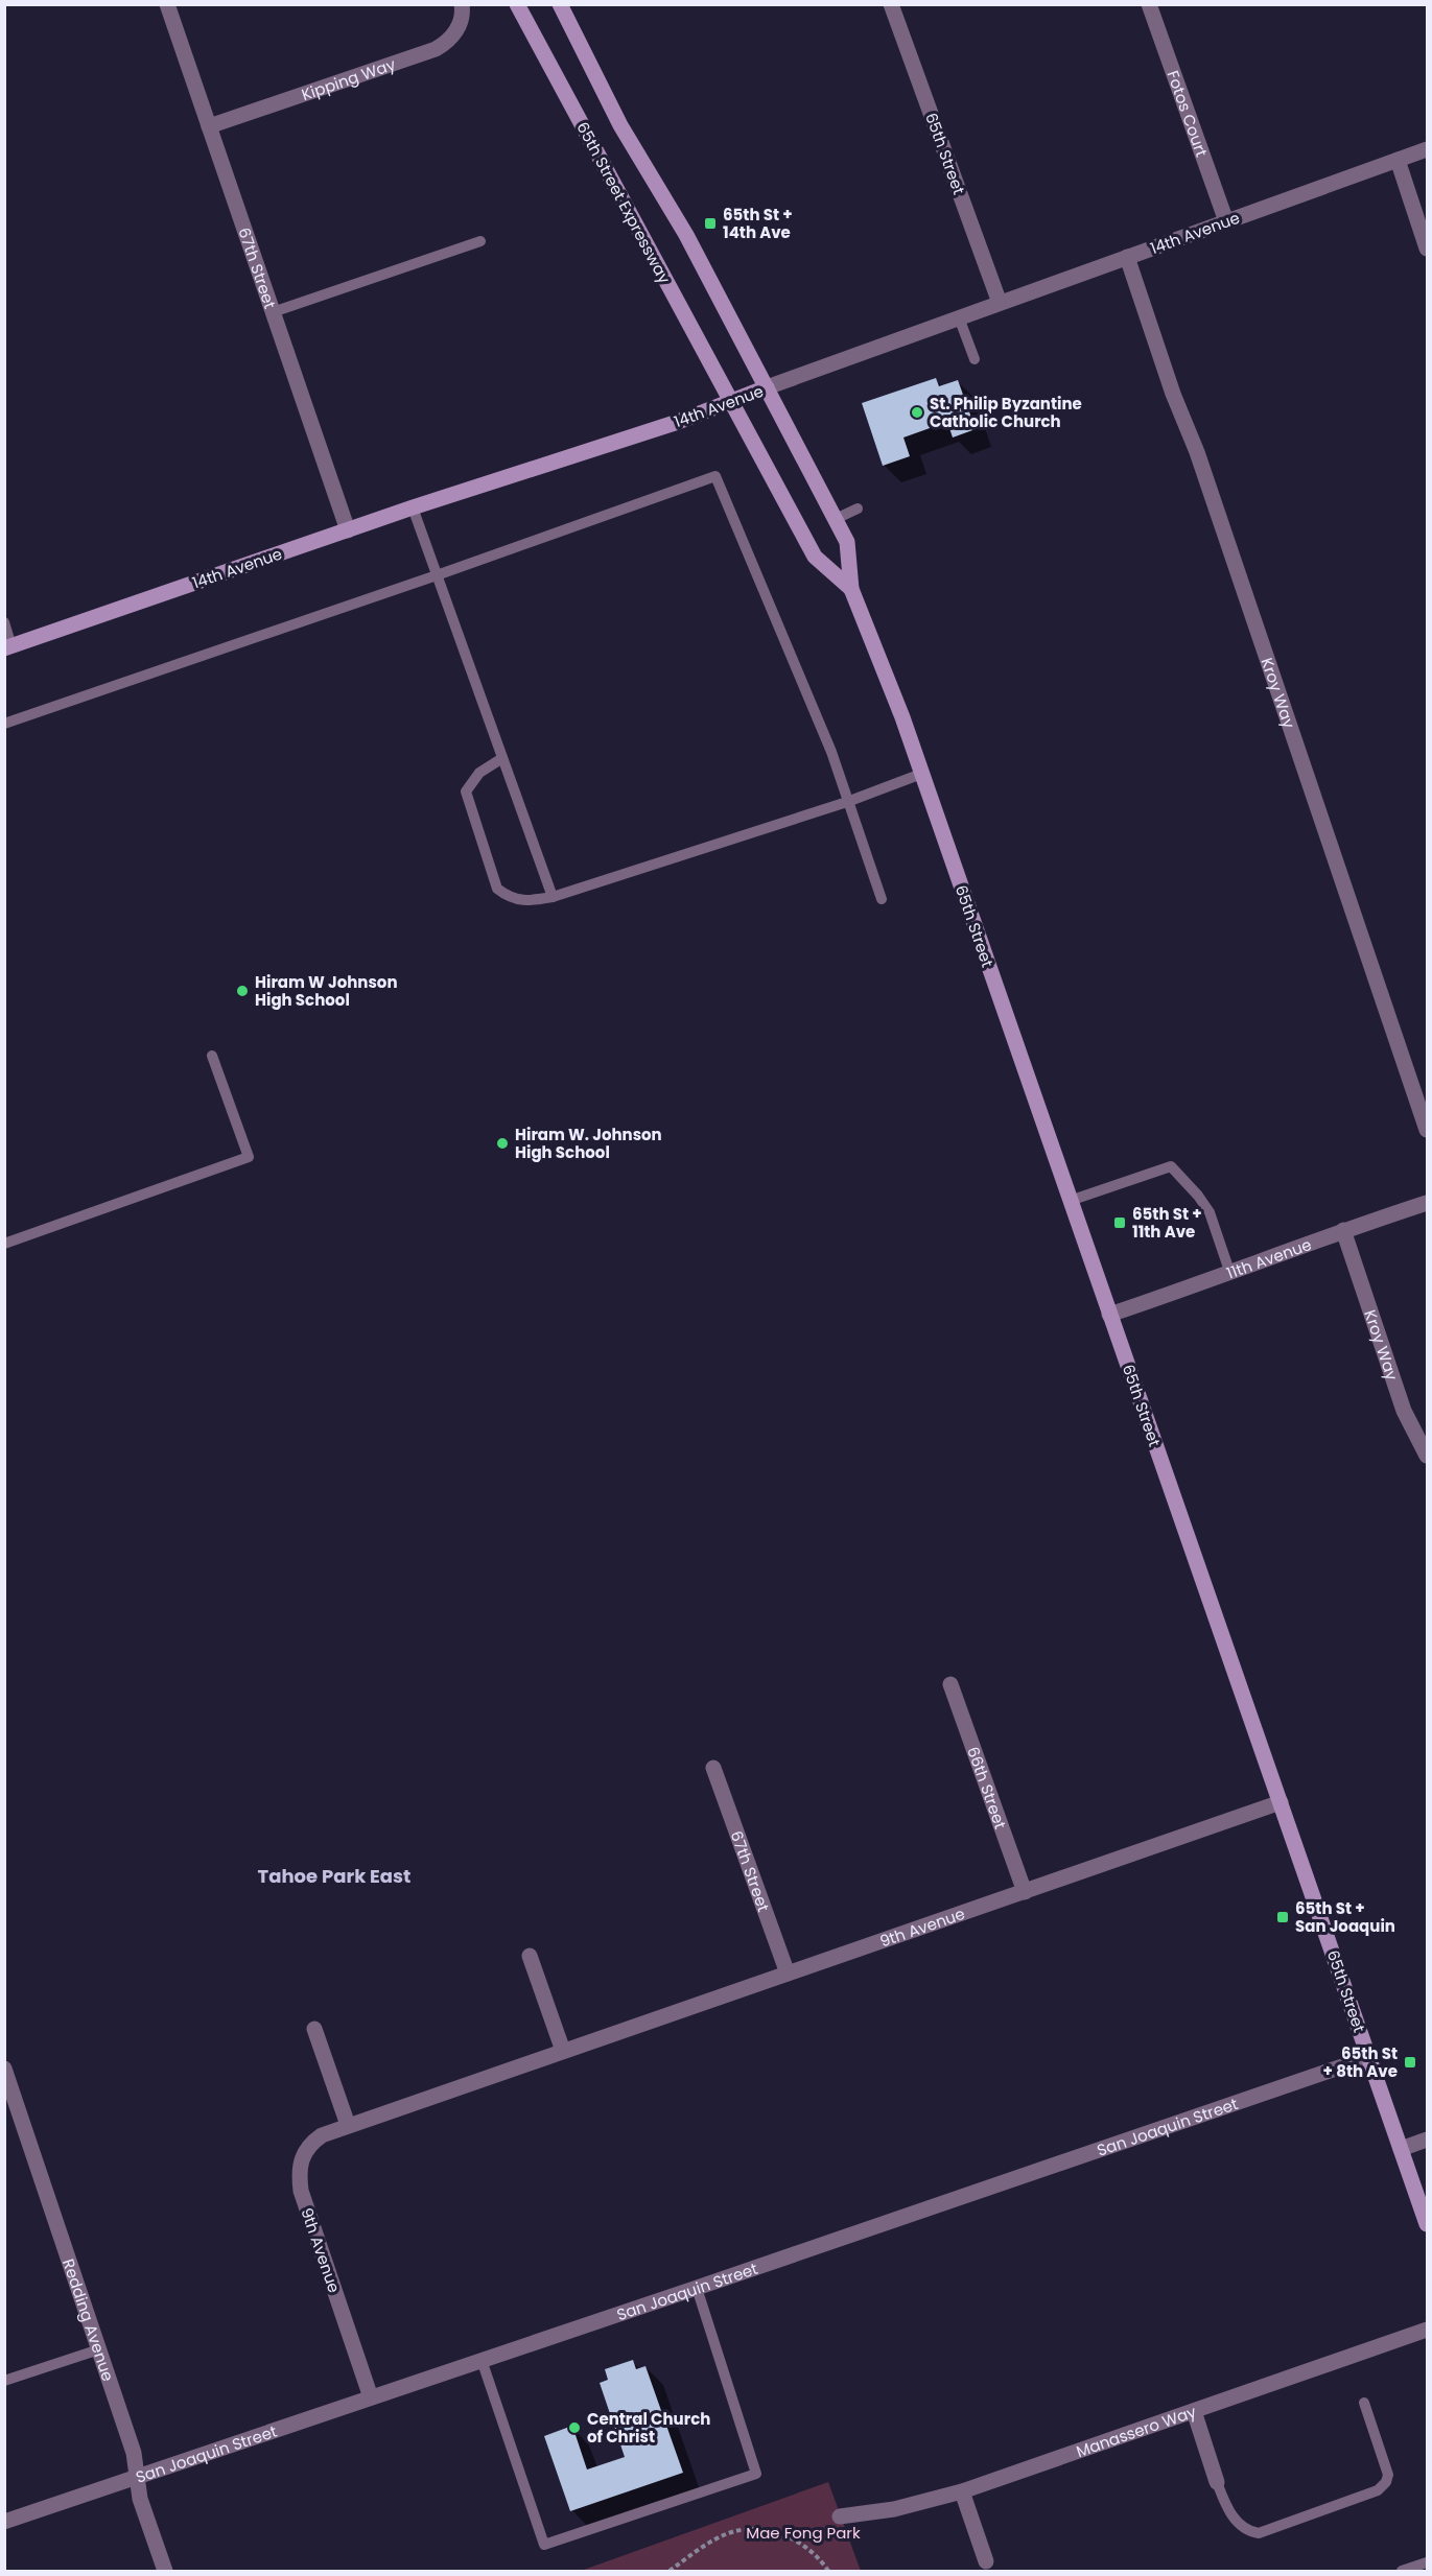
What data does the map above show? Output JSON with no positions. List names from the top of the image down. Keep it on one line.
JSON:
{"streets":{"main road":["65th Street","65th Street Expressway","14th Avenue"],"street":["Kipping Way","Fotos Court","67th Street","Kroy Way","11th Avenue","66th Street","9th Avenue","San Joaquin Street","Redding Avenue","Manassero Way"]},"crossings":[["Kipping Way","67th Street"],["Fotos Court","14th Avenue"],["65th Street","65th Street Expressway"],["65th Street","14th Avenue"],["65th Street","11th Avenue"],["65th Street","9th Avenue"],["65th Street","San Joaquin Street"],["65th Street Expressway","14th Avenue"],["14th Avenue","67th Street"],["14th Avenue","Kroy Way"],["67th Street","9th Avenue"],["Kroy Way","11th Avenue"],["66th Street","9th Avenue"],["9th Avenue","San Joaquin Street"],["San Joaquin Street","Redding Avenue"]],"districts":["Tahoe Park East"],"parks":["Mae Fong Park"],"places":{"transit":["65th St + 14th Ave","65th St + 11th Ave","65th St + San Joaquin","65th St + 8th Ave"],"other":["St. Philip Byzantine Catholic Church","Hiram W Johnson High School","Hiram W. Johnson High School","Central Church of Christ"]}}
